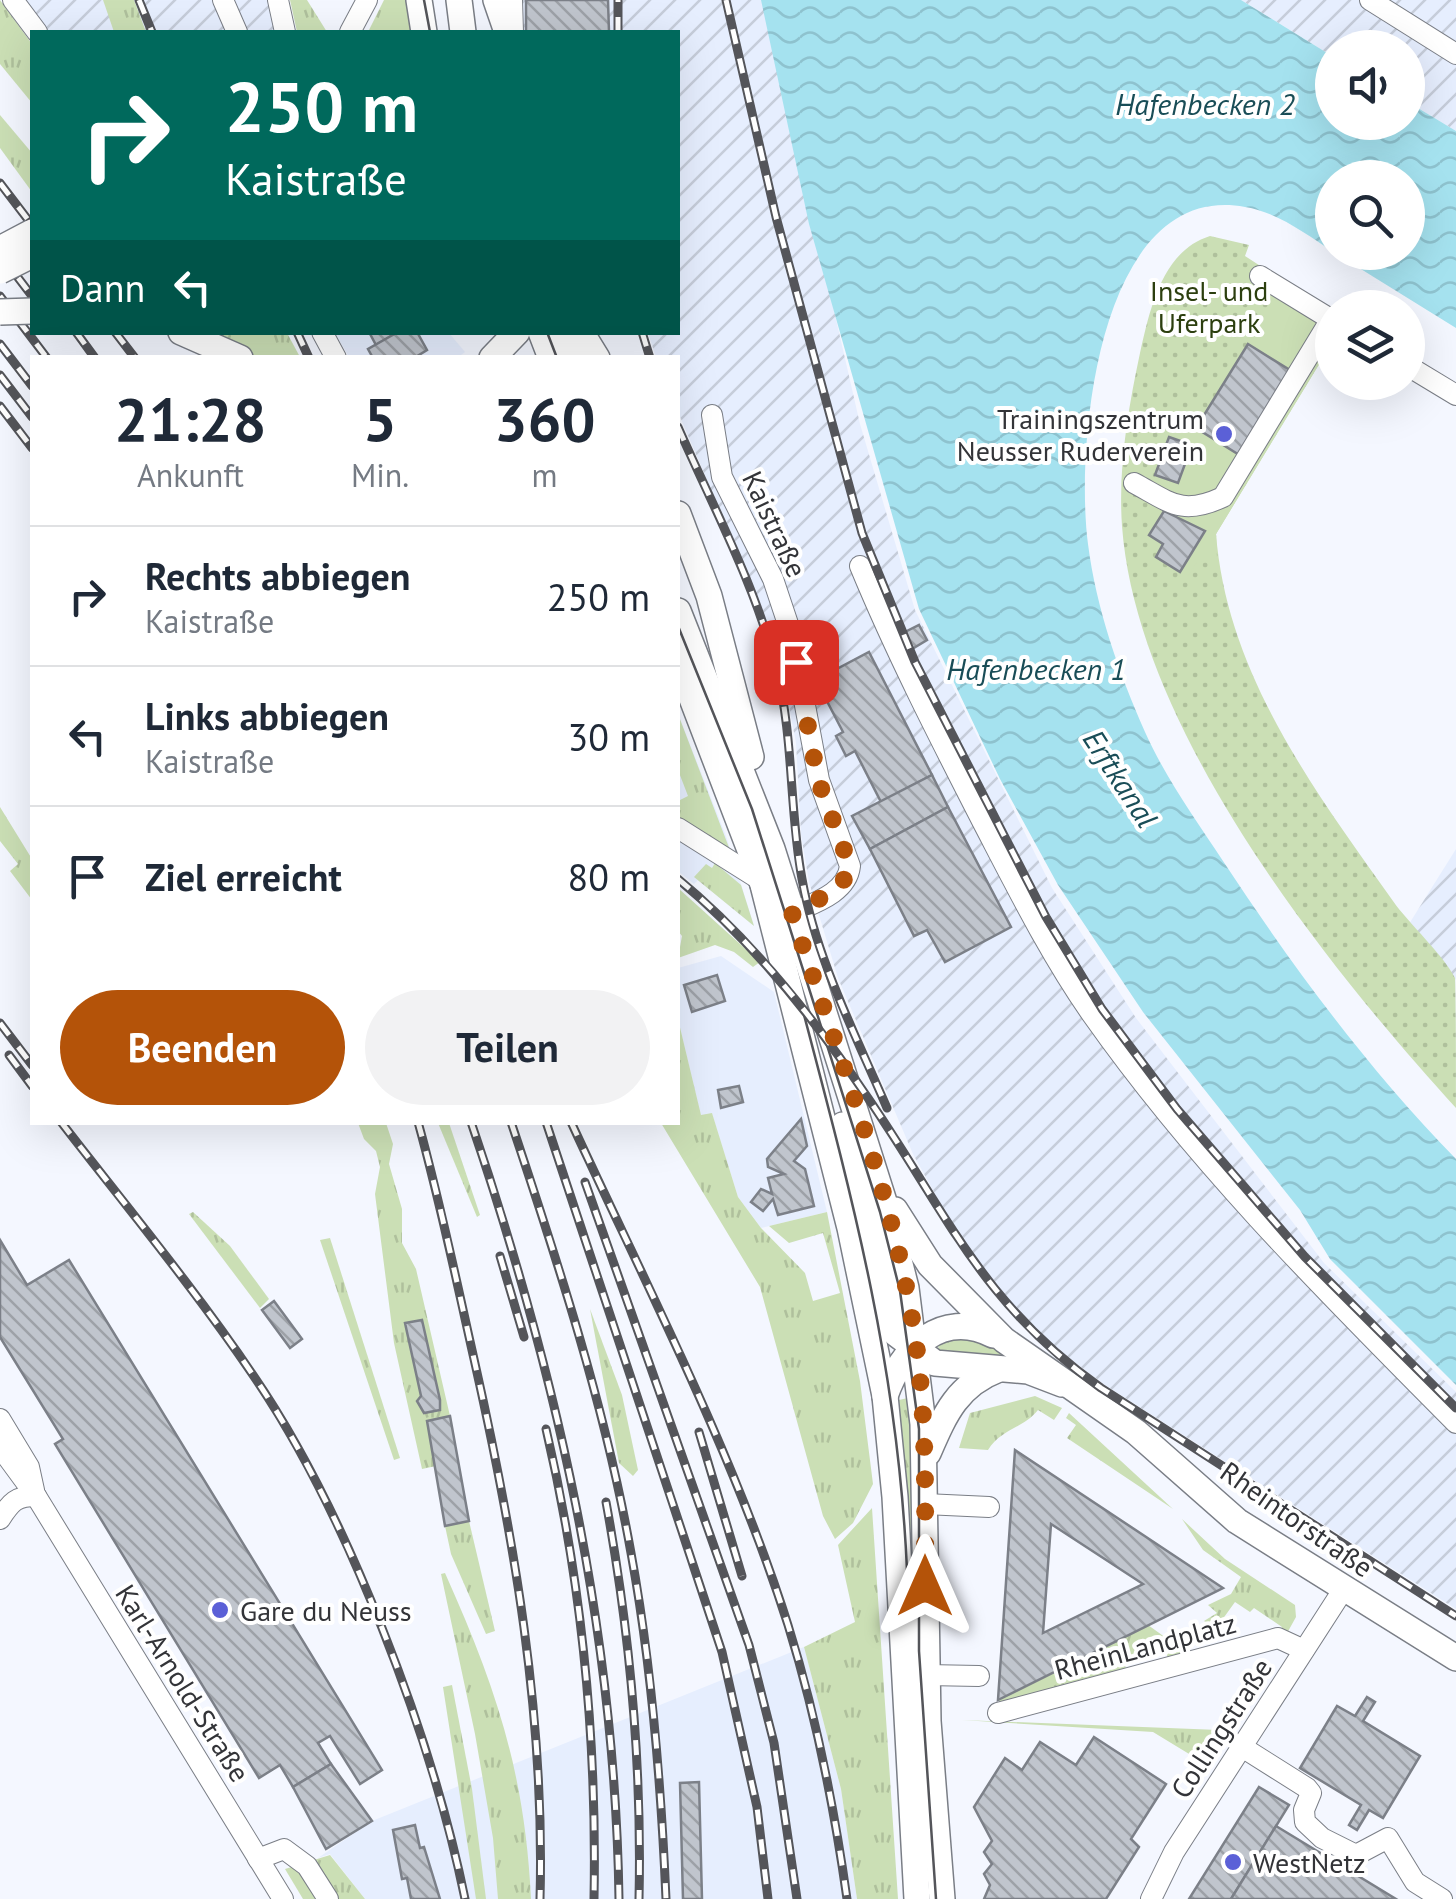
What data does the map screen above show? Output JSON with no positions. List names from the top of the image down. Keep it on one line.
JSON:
{"streets":{"main road":["Rheintorstraße"],"street":["Kaistraße","RheinLandplatz","Karl-Arnold-Straße","Collingstraße"]},"crossings":[["Rheintorstraße","Collingstraße"],["RheinLandplatz","Collingstraße"]],"water":["Hafenbecken 2","Hafenbecken 1","Erftkanal"],"parks":["Insel- und Uferpark"],"places":["Trainingszentrum Neusser Ruderverein","Gare du Neuss","WestNetz"],"page":{"turn":["250 m","Kaistraße"],"then":"Dann","eta":["21:28","Ankunft","5","Min.","360","m"],"list":[{"name":"Rechts abbiegen","note":"Kaistraße","value":"250 m"},{"name":"Links abbiegen","note":"Kaistraße","value":"30 m"},{"name":"Ziel erreicht","value":"80 m"}],"buttons":["Beenden","Teilen"]}}
